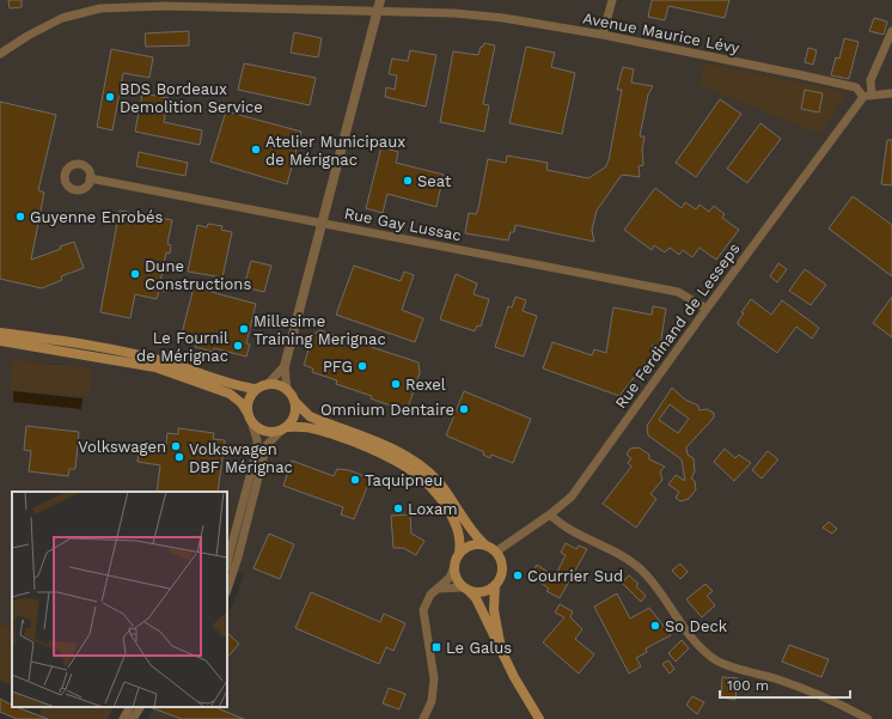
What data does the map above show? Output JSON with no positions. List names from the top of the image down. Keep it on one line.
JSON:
{"streets":{"street":["Avenue Maurice Lévy","Rue Gay Lussac","Rue Ferdinand de Lesseps"]},"crossings":[["Avenue Maurice Lévy","Rue Ferdinand de Lesseps"],["Rue Gay Lussac","Rue Ferdinand de Lesseps"]],"places":{"other":["BDS Bordeaux Demolition Service","Atelier Municipaux de Mérignac","Seat","Guyenne Enrobés","Dune Constructions","Millesime Training Merignac","Le Fournil de Mérignac","PFG","Rexel","Omnium Dentaire","Volkswagen","Volkswagen DBF Mérignac","Taquipneu","Loxam","Courrier Sud","So Deck"],"transit":["Le Galus"]},"scale_bar":"100 m"}
